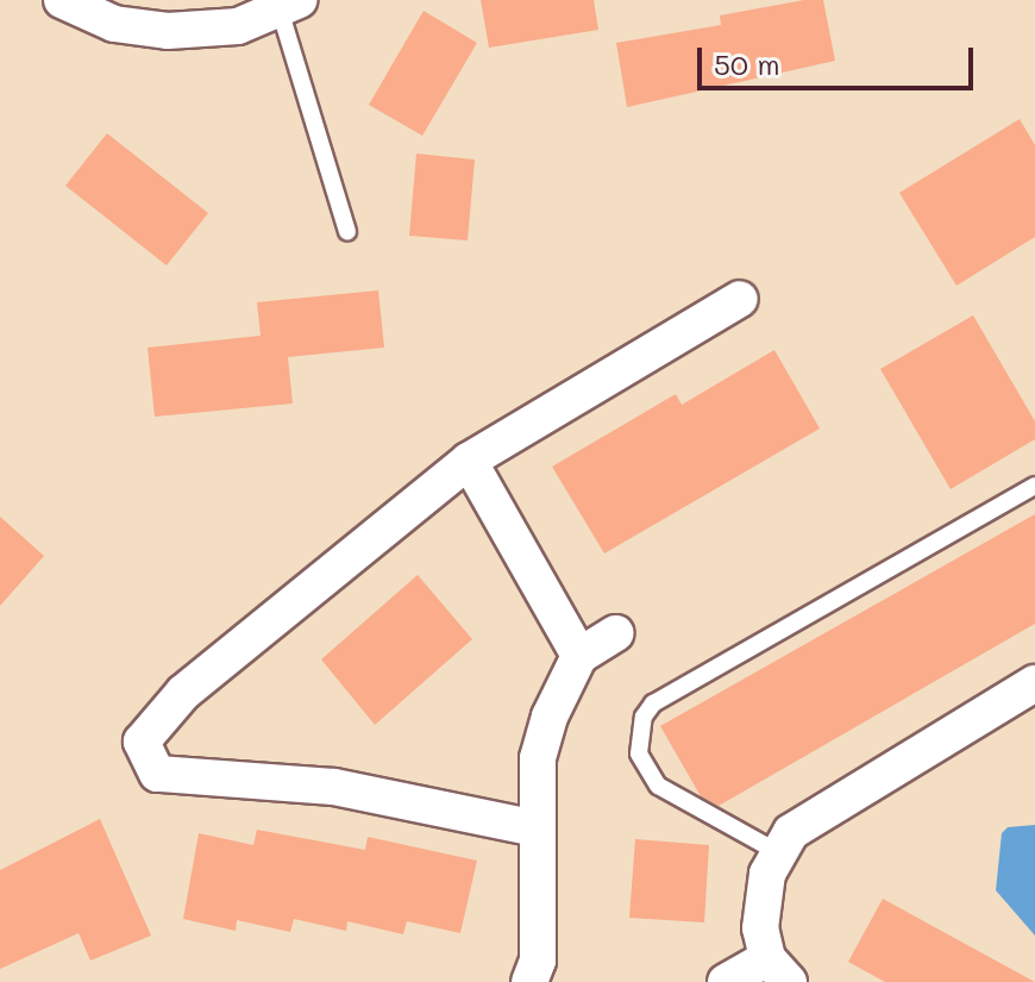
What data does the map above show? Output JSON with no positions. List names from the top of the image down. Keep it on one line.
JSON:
{"scale_bar":"50 m"}
